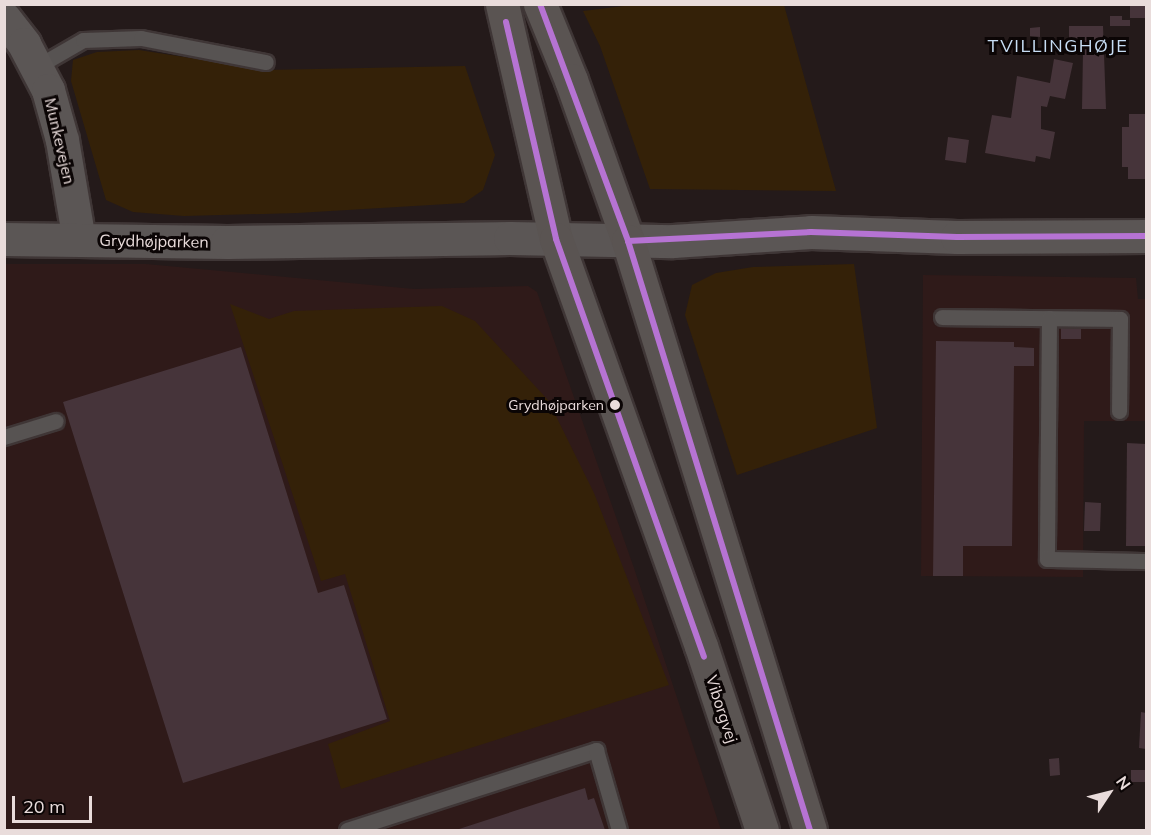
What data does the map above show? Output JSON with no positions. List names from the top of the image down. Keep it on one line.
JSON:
{"streets":{"main road":["Viborgvej"],"street":["Munkevejen","Grydhøjparken"]},"crossings":[["Munkevejen","Grydhøjparken"],["Grydhøjparken","Viborgvej"]],"districts":["TVILLINGHØJE"],"places":["Grydhøjparken"],"scale_bar":"20 m","north":"top right"}
